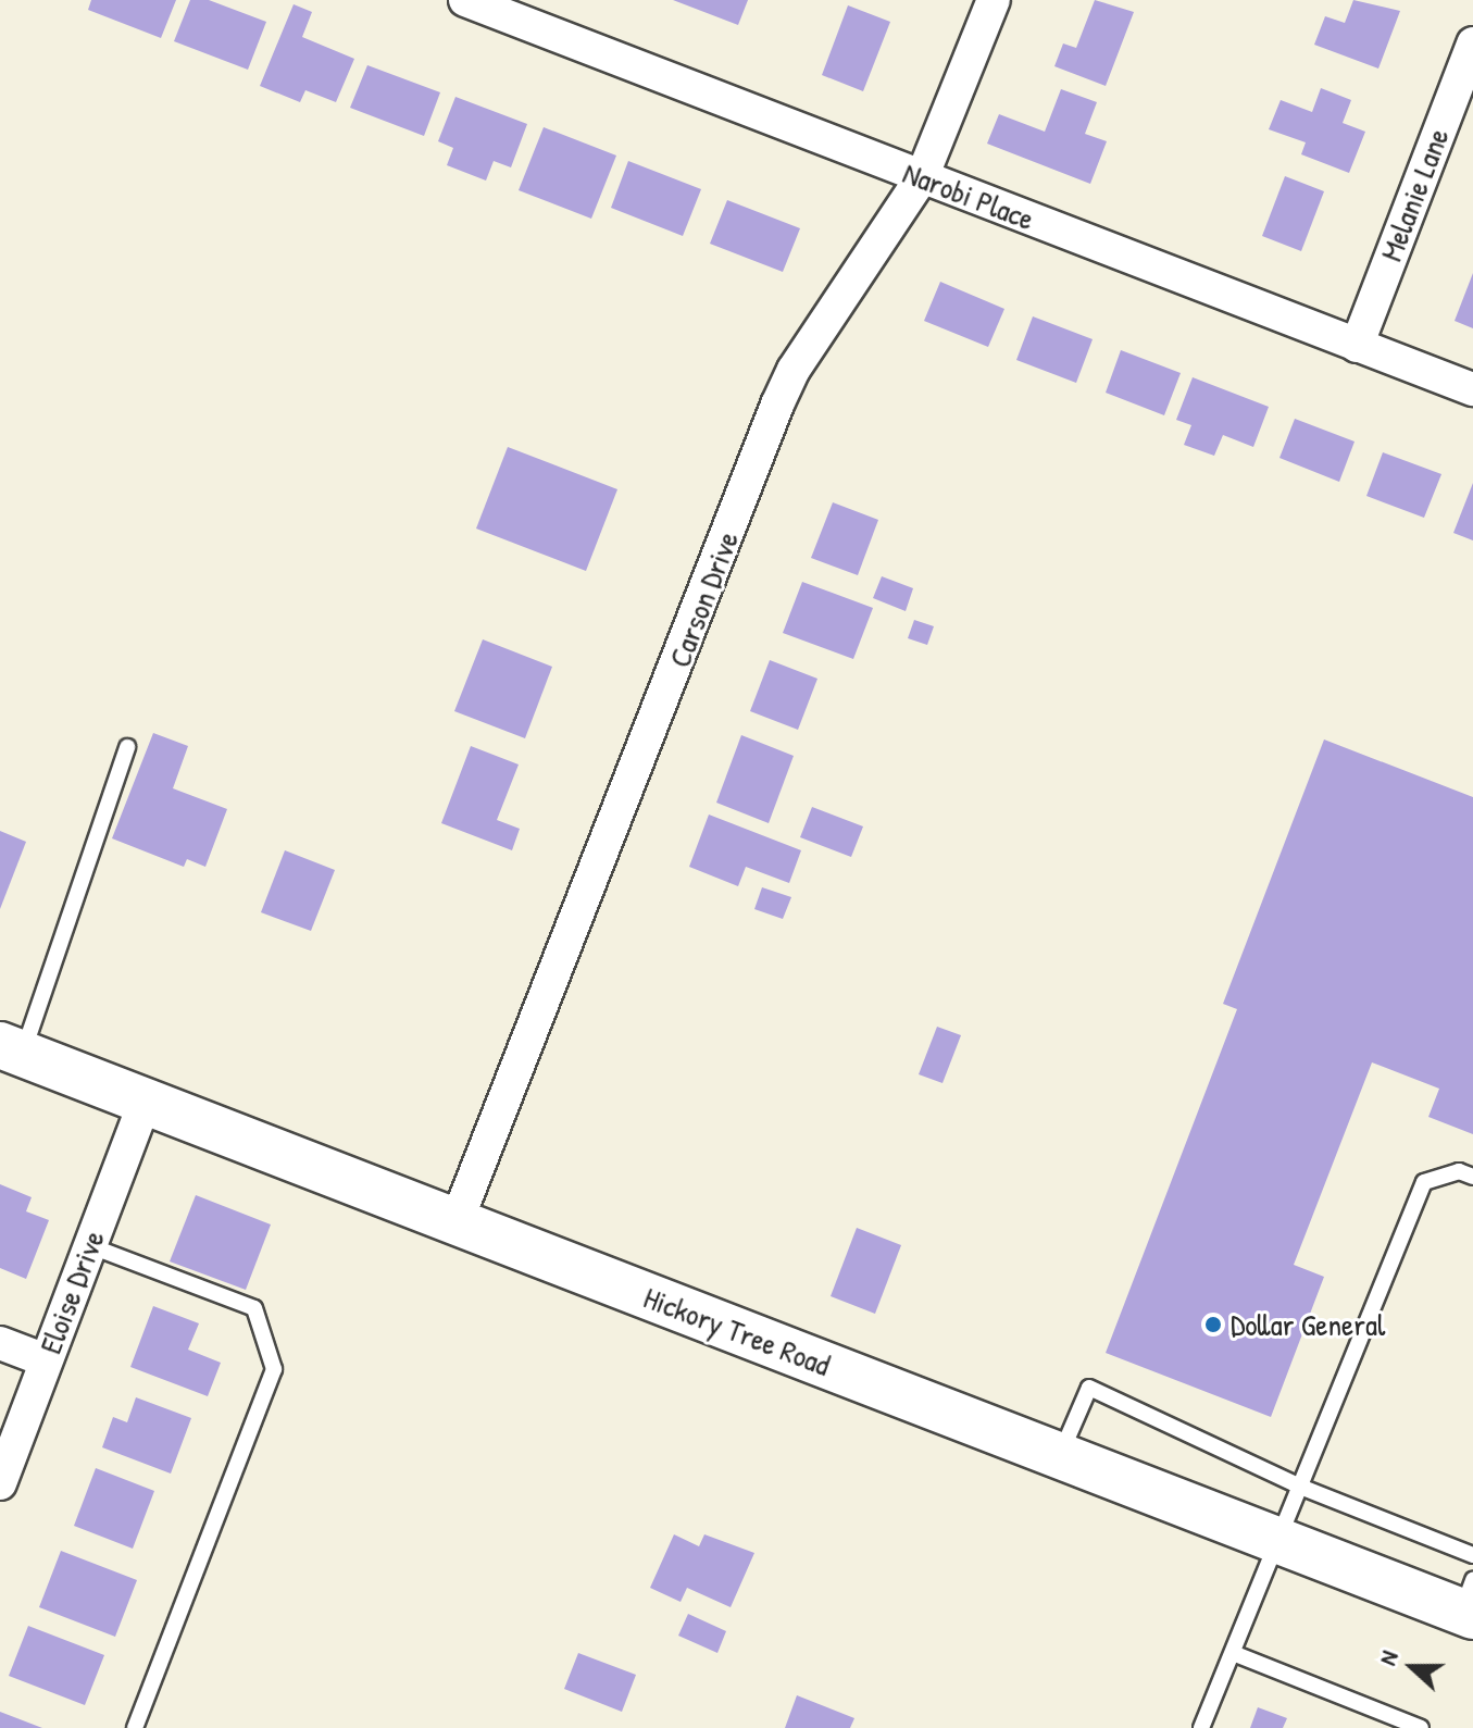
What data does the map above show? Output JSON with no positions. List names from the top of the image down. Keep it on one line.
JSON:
{"streets":{"street":["Melanie Lane","Narobi Place","Carson Drive","Eloise Drive","Hickory Tree Road"]},"crossings":[["Melanie Lane","Narobi Place"],["Narobi Place","Carson Drive"],["Carson Drive","Hickory Tree Road"],["Eloise Drive","Hickory Tree Road"]],"places":["Dollar General"],"north":"left"}
